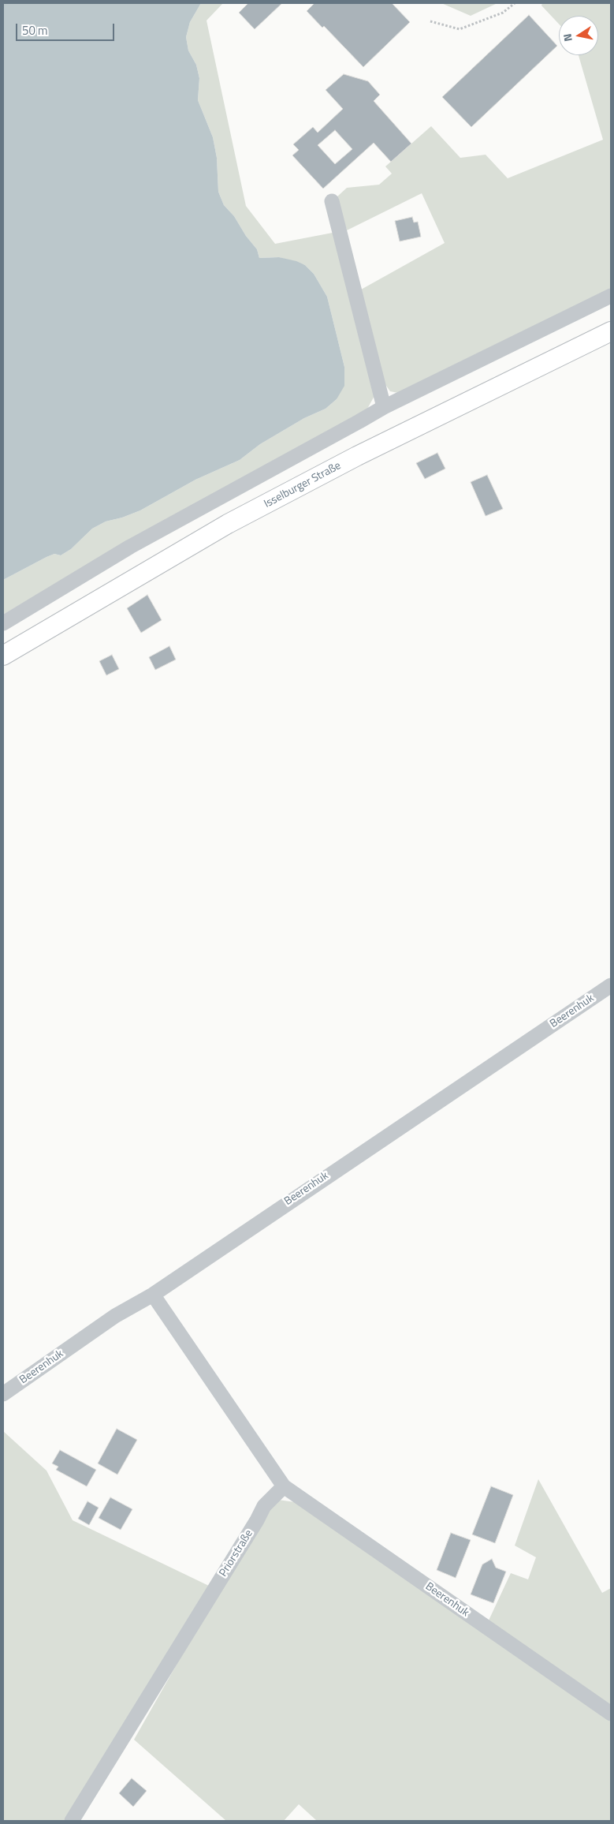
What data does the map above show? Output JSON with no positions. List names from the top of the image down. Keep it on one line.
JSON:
{"streets":{"main road":["Isselburger Straße"],"street":["Beerenhuk","Priorstraße"]},"crossings":[["Beerenhuk","Priorstraße"]],"scale_bar":"50 m","north":"left"}
